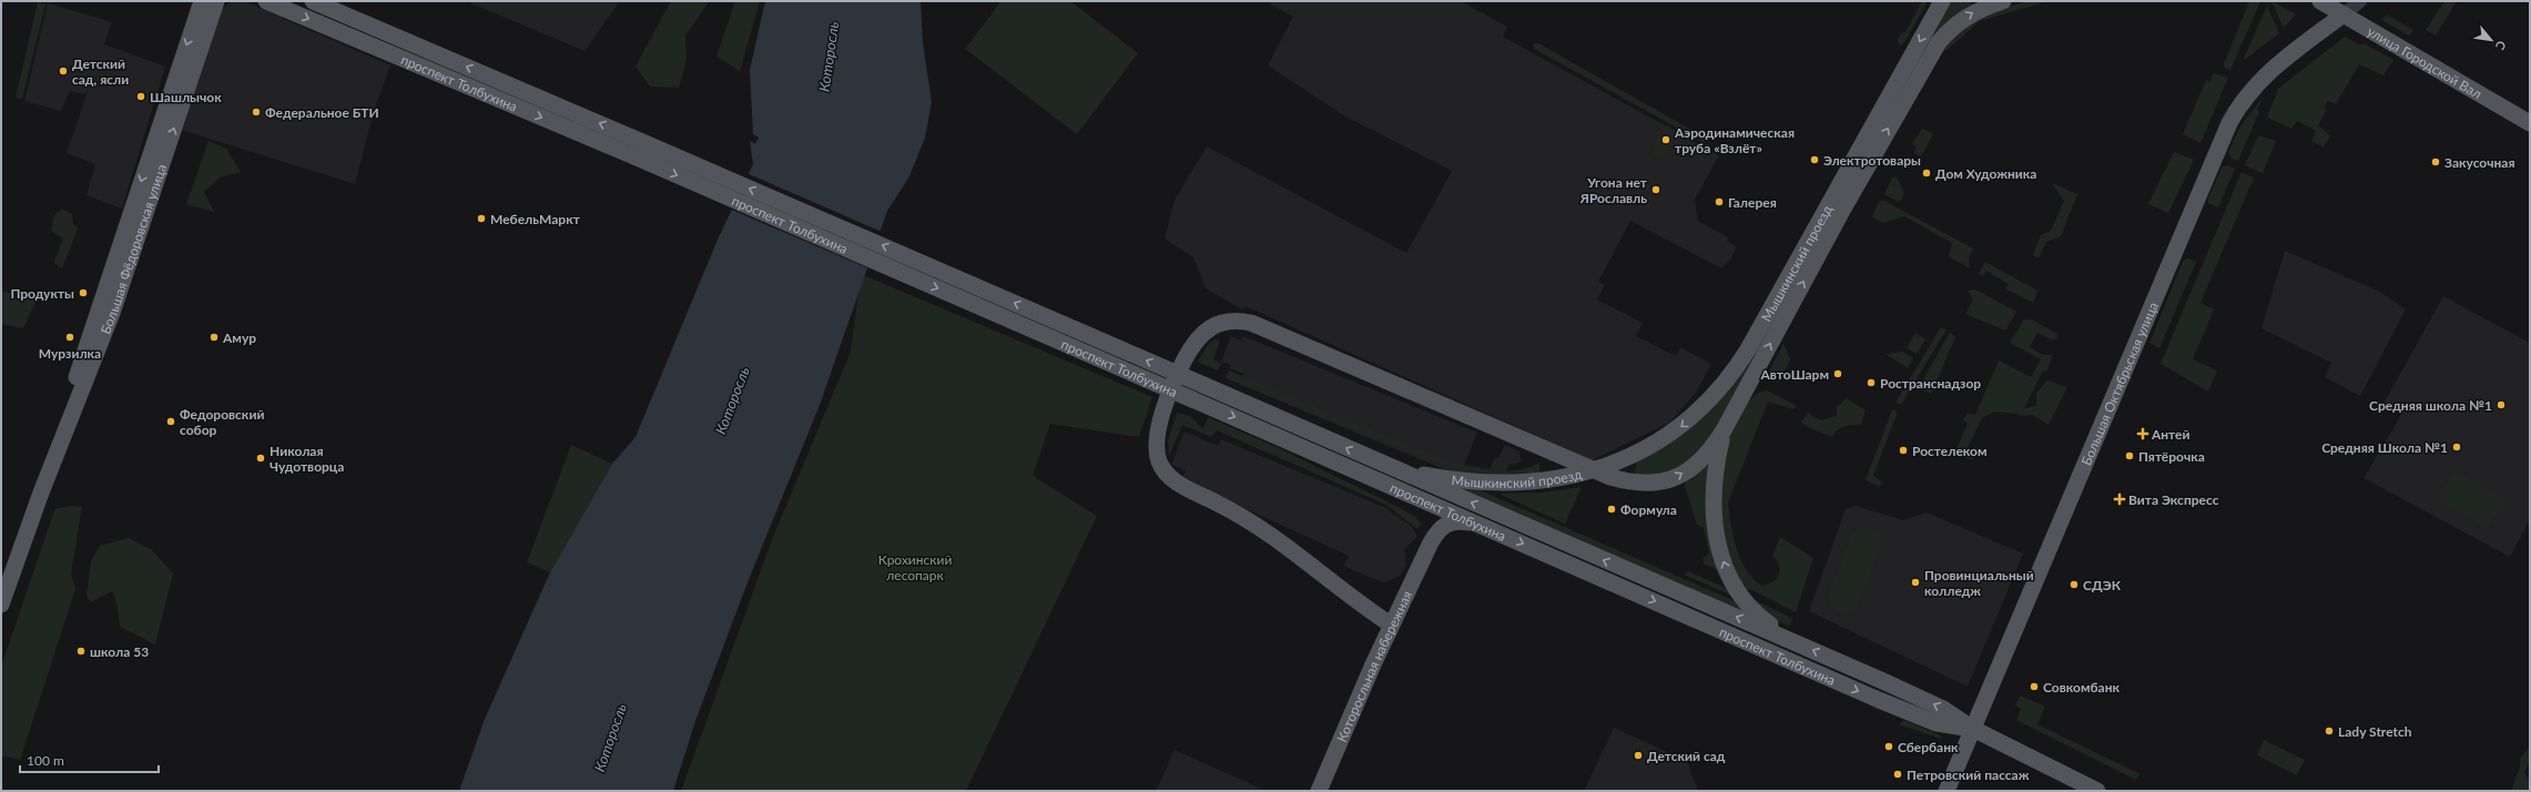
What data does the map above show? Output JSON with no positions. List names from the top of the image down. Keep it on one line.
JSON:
{"streets":{"main road":["улица Городской Вал","проспект Толбухина","Большая Фёдоровская улица","Мышкинский проезд","Большая Октябрьская улица","Которосльная набережная"]},"crossings":[["улица Городской Вал","Большая Октябрьская улица"],["проспект Толбухина","Мышкинский проезд"],["проспект Толбухина","Большая Октябрьская улица"]],"water":["Которосль"],"parks":["Крохинский лесопарк"],"places":{"other":["Детский сад, ясли","Шашлычок","Федеральное БТИ","Аэродинамическая труба «Взлёт»","Электротовары","Закусочная","Дом Художника","Угона нет ЯРославль","Галерея","МебельМаркт","Продукты","Мурзилка","Амур","АвтоШарм","Ространснадзор","Средняя школа №1","Федоровский собор","Средняя Школа №1","Ростелеком","Пятёрочка","Николая Чудотворца","Формула","Провинциальный колледж","СДЭК","школа 53","Совкомбанк","Lady Stretch","Сбербанк","Детский сад","Петровский пассаж"],"health":["Антей","Вита Экспресс"]},"scale_bar":"100 m","north":"bottom right"}
